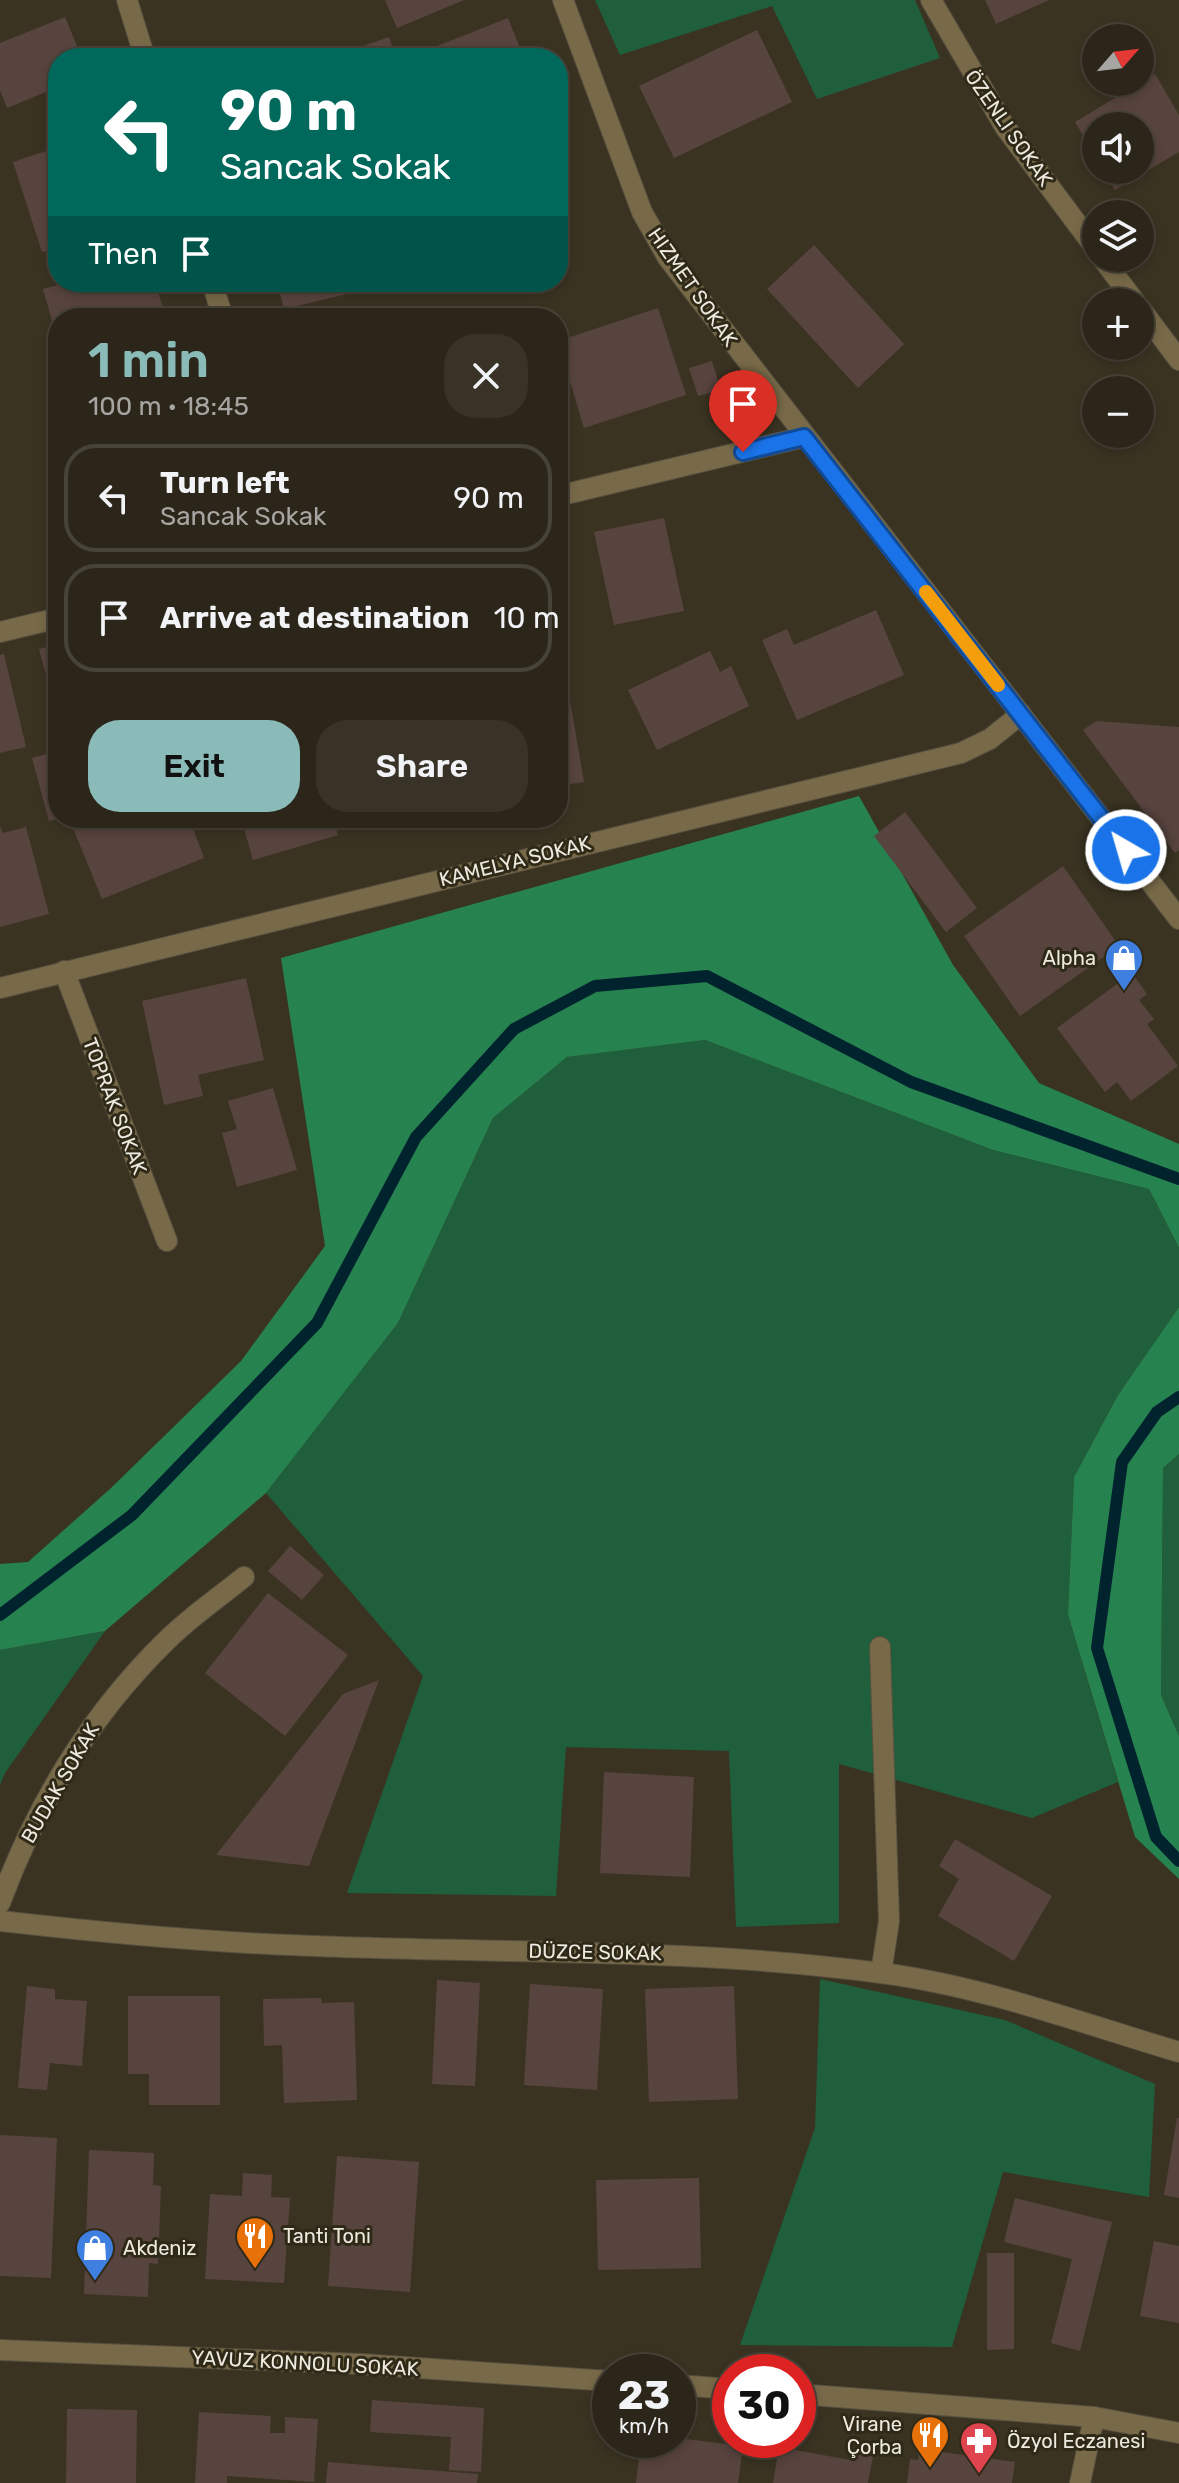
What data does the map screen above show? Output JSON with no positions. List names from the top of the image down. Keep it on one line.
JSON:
{"streets":{"street":["ÖZENLI SOKAK","HIZMET SOKAK","KAMELYA SOKAK","TOPRAK SOKAK","BUDAK SOKAK","DÜZCE SOKAK","YAVUZ KONNOLU SOKAK"]},"crossings":[["HIZMET SOKAK","KAMELYA SOKAK"],["KAMELYA SOKAK","TOPRAK SOKAK"]],"places":{"shop":["Alpha","Akdeniz"],"restaurant":["Tanti Toni","Virane Çorba"],"pharmacy":["Özyol Eczanesi"]},"north":"top right","page":{"map_buttons":["+","−"],"turn":["90 m","Sancak Sokak"],"then":"Then","heading":["1 min","100 m · 18:45"],"list":[{"name":"Turn left","note":"Sancak Sokak","value":"90 m"},{"name":"Arrive at destination","value":"10 m"}],"buttons":["Exit","Share"],"speed":"23 km/h","limit":"30"}}
